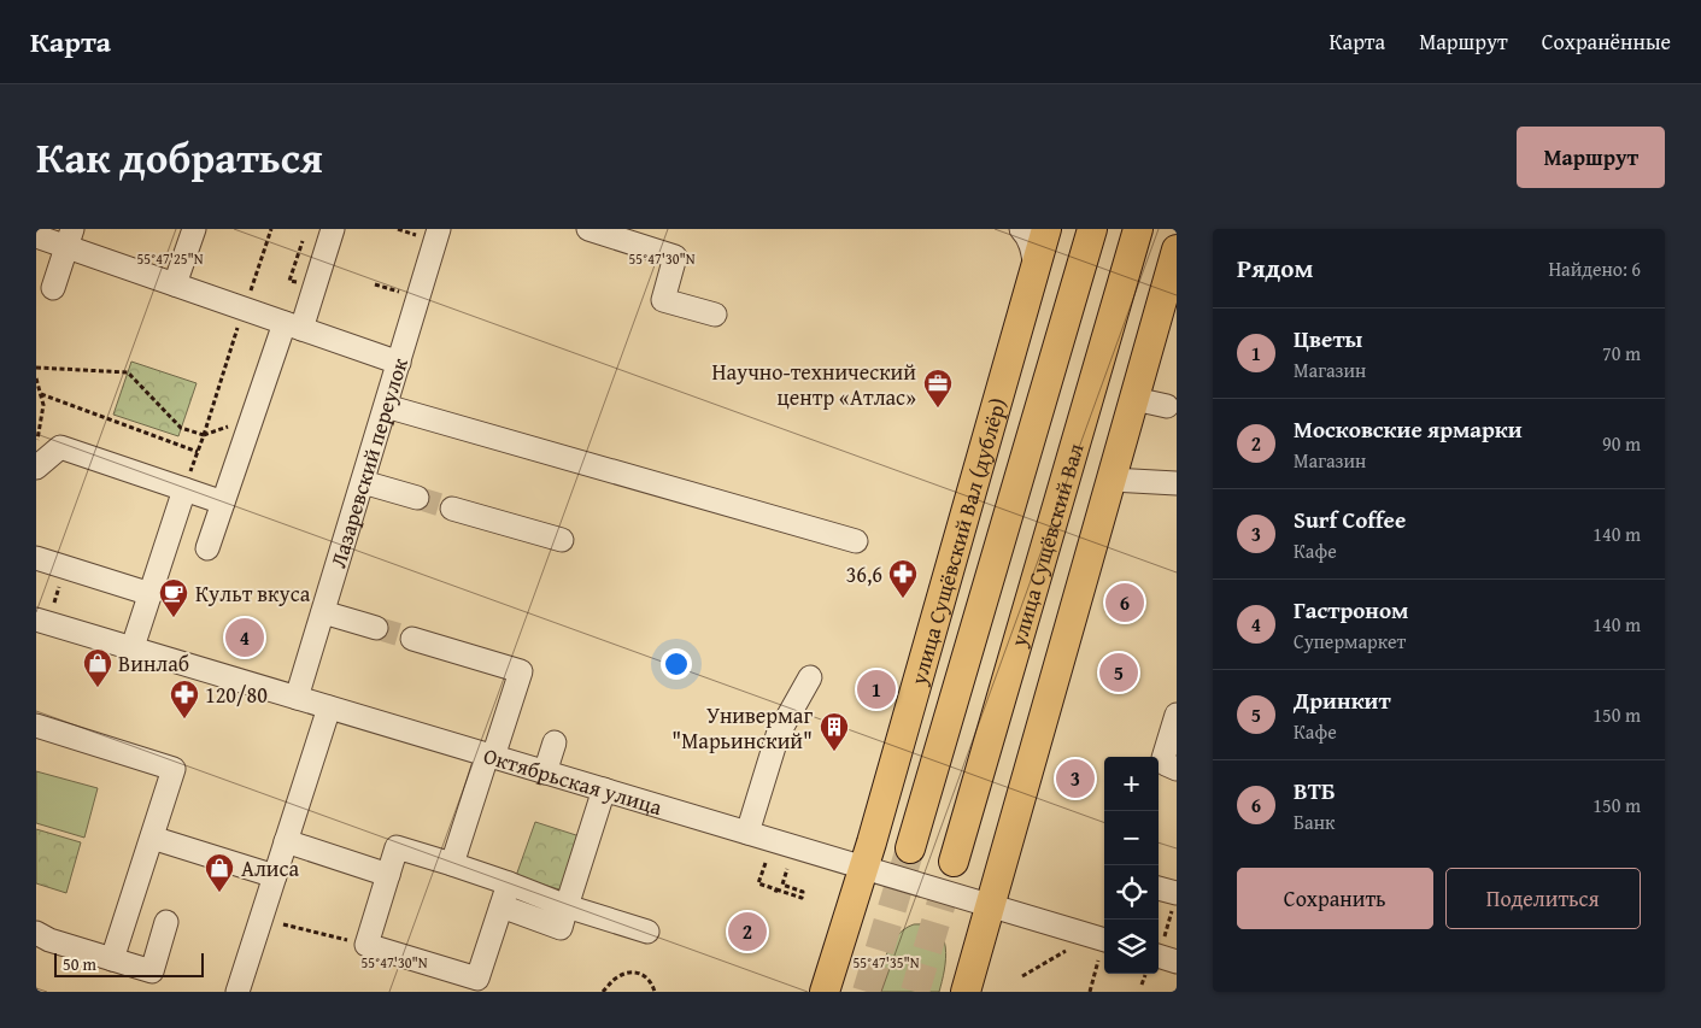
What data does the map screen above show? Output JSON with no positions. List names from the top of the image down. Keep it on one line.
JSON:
{"streets":{"main road":["улица Сущёвский Вал (дублёр)","улица Сущёвский Вал"],"street":["Лазаревский переулок","Октябрьская улица"]},"crossings":[["Лазаревский переулок","Октябрьская улица"],["улица Сущёвский Вал (дублёр)","Октябрьская улица"]],"places":{"office":["Научно-технический центр «Атлас»"],"pharmacy":["36,6","120/80"],"cafe":["Культ вкуса"],"shop":["Винлаб","Алиса"],"building":["Универмаг \"Марьинский\""]},"scale_bar":"50 m","page":{"header":"Карта","nav":["Карта","Маршрут","Сохранённые"],"title":"Как добраться","buttons":["Маршрут",["Сохранить","Поделиться"]],"heading":["Рядом","Найдено: 6"],"list":[{"mark":"1","name":"Цветы","note":"Магазин","value":"70 m"},{"mark":"2","name":"Московские ярмарки","note":"Магазин","value":"90 m"},{"mark":"3","name":"Surf Coffee","note":"Кафе","value":"140 m"},{"mark":"4","name":"Гастроном","note":"Супермаркет","value":"140 m"},{"mark":"5","name":"Дринкит","note":"Кафе","value":"150 m"},{"mark":"6","name":"ВТБ","note":"Банк","value":"150 m"}],"pins":["6","4","5","1","3","2"],"map_buttons":["+","−"],"scale":"50 m"},"coordinates":["55°47'25\"N","55°47'30\"N","55°47'35\"N"]}
